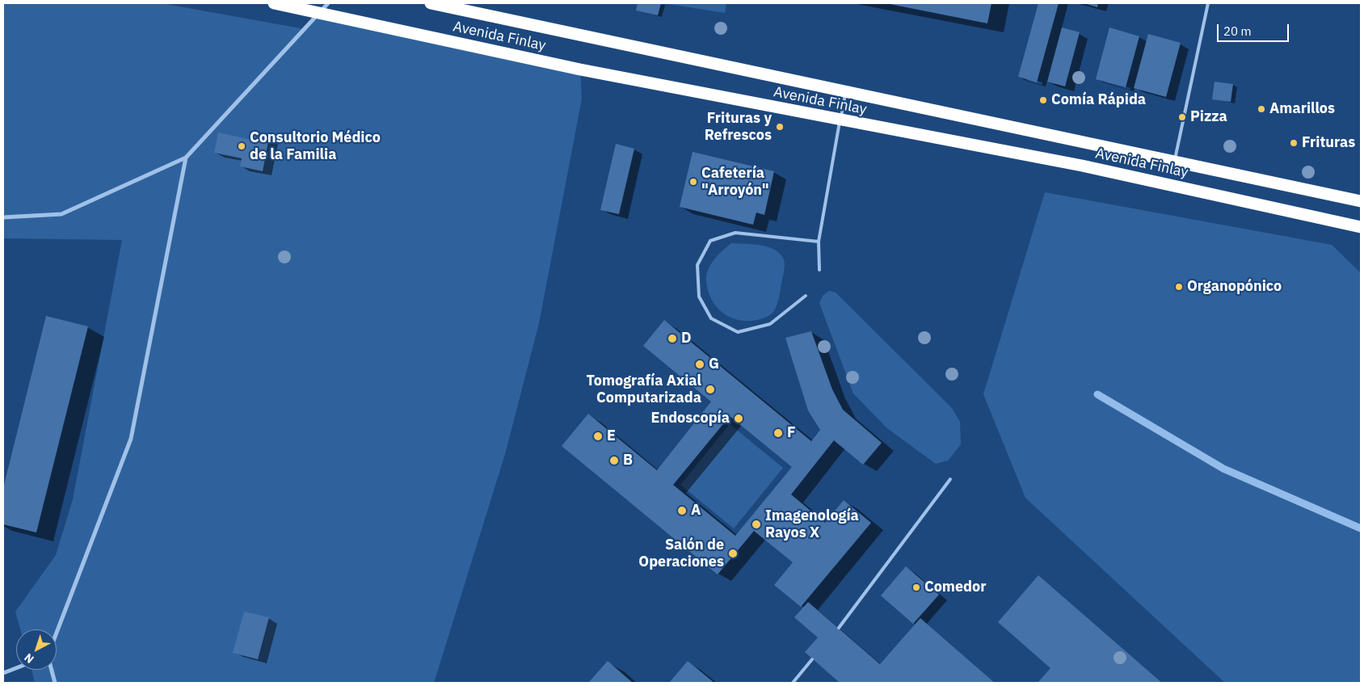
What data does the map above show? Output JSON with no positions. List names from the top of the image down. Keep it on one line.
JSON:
{"streets":{"highway":["Avenida Finlay"]},"places":["Comía Rápida","Amarillos","Pizza","Frituras y Refrescos","Frituras","Consultorio Médico de la Familia","Cafetería \"Arroyón\"","Organopónico","D","G","Tomografía Axial Computarizada","Endoscopía","F","E","B","A","Imagenología Rayos X","Salón de Operaciones","Comedor"],"scale_bar":"20 m","north":"bottom left"}
